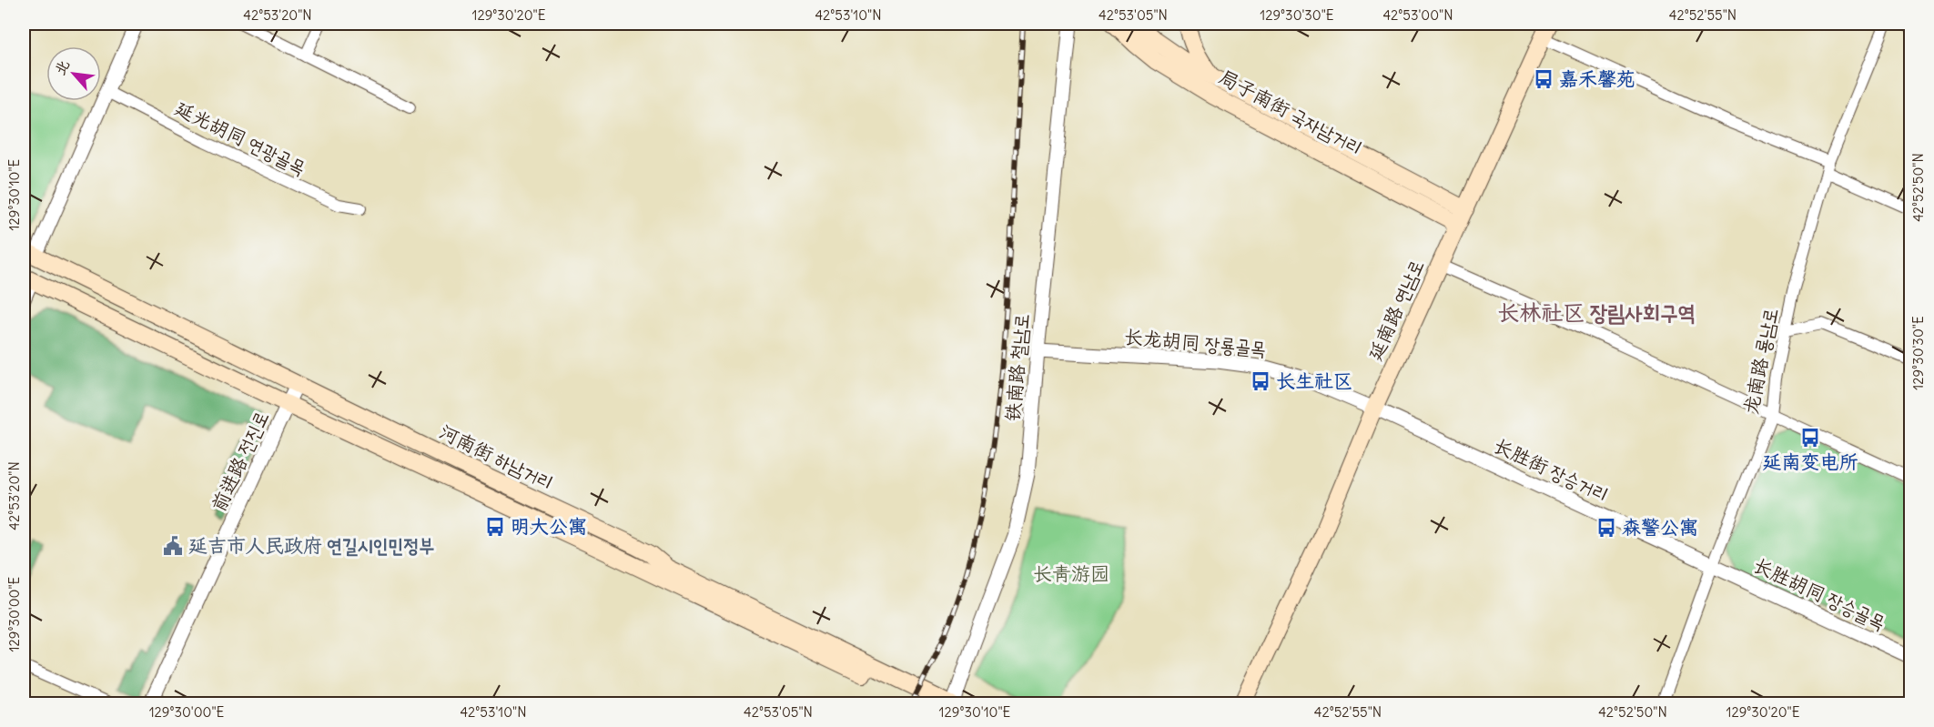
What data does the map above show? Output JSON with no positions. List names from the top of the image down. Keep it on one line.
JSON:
{"streets":{"main road":["局子南街 국자남거리","延南路 연남로","河南街 하남거리"],"street":["延光胡同 연광골목","长龙胡同 장룡골목","龙南路 룡남로","铁南路 철남로","前进路 전진로","长胜街 장승거리","长胜胡同 장승골목"]},"crossings":[["局子南街 국자남거리","延南路 연남로"],["延南路 연남로","长龙胡同 장룡골목"],["延南路 연남로","长胜街 장승거리"],["长龙胡同 장룡골목","铁南路 철남로"],["长龙胡同 장룡골목","长胜街 장승거리"],["龙南路 룡남로","长胜街 장승거리"],["龙南路 룡남로","长胜胡同 장승골목"],["铁南路 철남로","河南街 하남거리"],["河南街 하남거리","前进路 전진로"],["长胜街 장승거리","长胜胡同 장승골목"]],"districts":["长林社区 장림사회구역"],"parks":["长青游园"],"places":{"bus stop":["嘉禾馨苑","长生社区","延南变电所","明大公寓","森警公寓"],"public building":["延吉市人民政府 연길시인민정부"]},"north":"top left","coordinates":["42°53'20\"N","129°30'20\"E","42°53'10\"N","42°53'05\"N","129°30'30\"E","42°53'00\"N","42°52'55\"N","42°52'50\"N","129°30'10\"E","129°30'00\"E"]}
